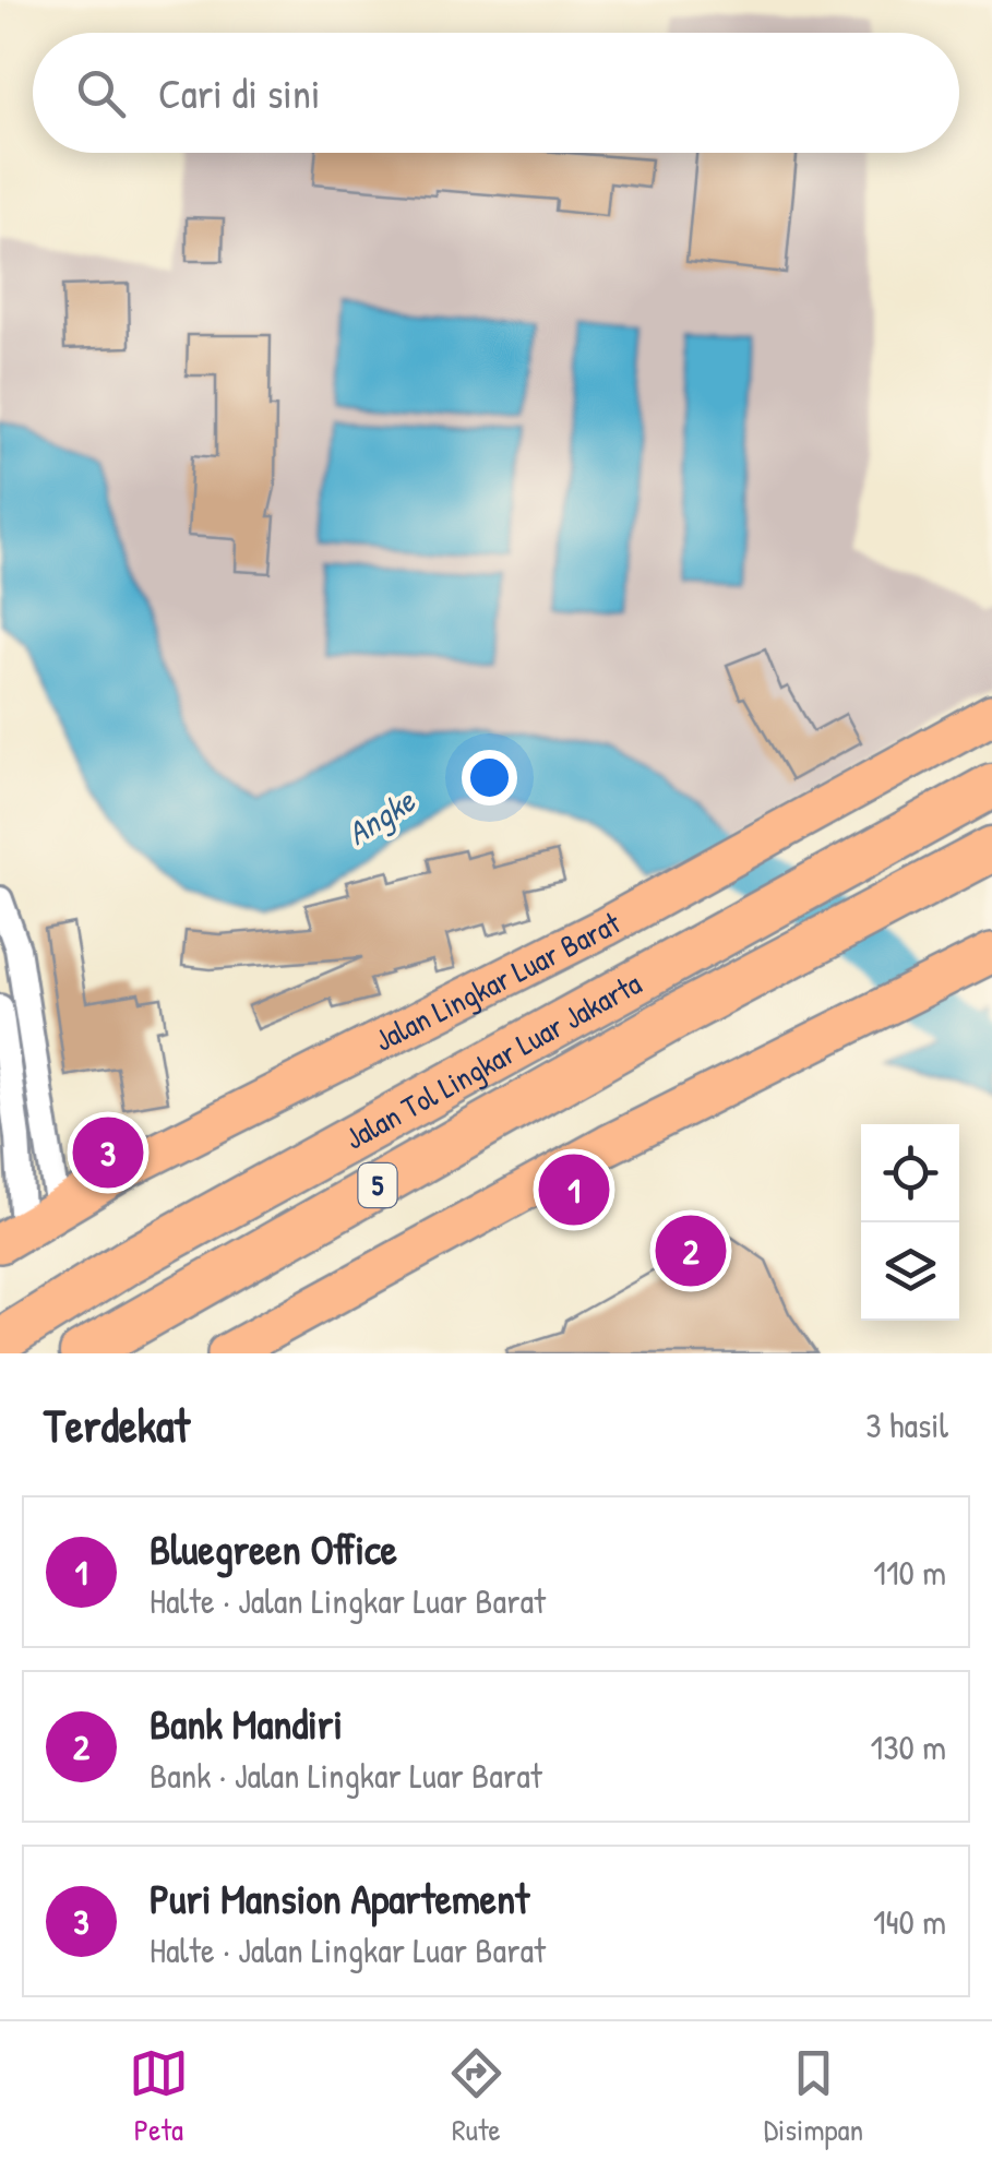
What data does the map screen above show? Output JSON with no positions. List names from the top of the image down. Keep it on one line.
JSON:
{"streets":{"highway":["Jalan Tol Lingkar Luar Jakarta","5"],"main road":["Jalan Lingkar Luar Barat"]},"water":["Angke"],"page":{"search":"Cari di sini","pins":["3","1","2"],"heading":["Terdekat","3 hasil"],"list":[{"mark":"1","name":"Bluegreen Office","note":"Halte · Jalan Lingkar Luar Barat","value":"110 m"},{"mark":"2","name":"Bank Mandiri","note":"Bank · Jalan Lingkar Luar Barat","value":"130 m"},{"mark":"3","name":"Puri Mansion Apartement","note":"Halte · Jalan Lingkar Luar Barat","value":"140 m"}],"nav":["Peta","Rute","Disimpan"]}}
